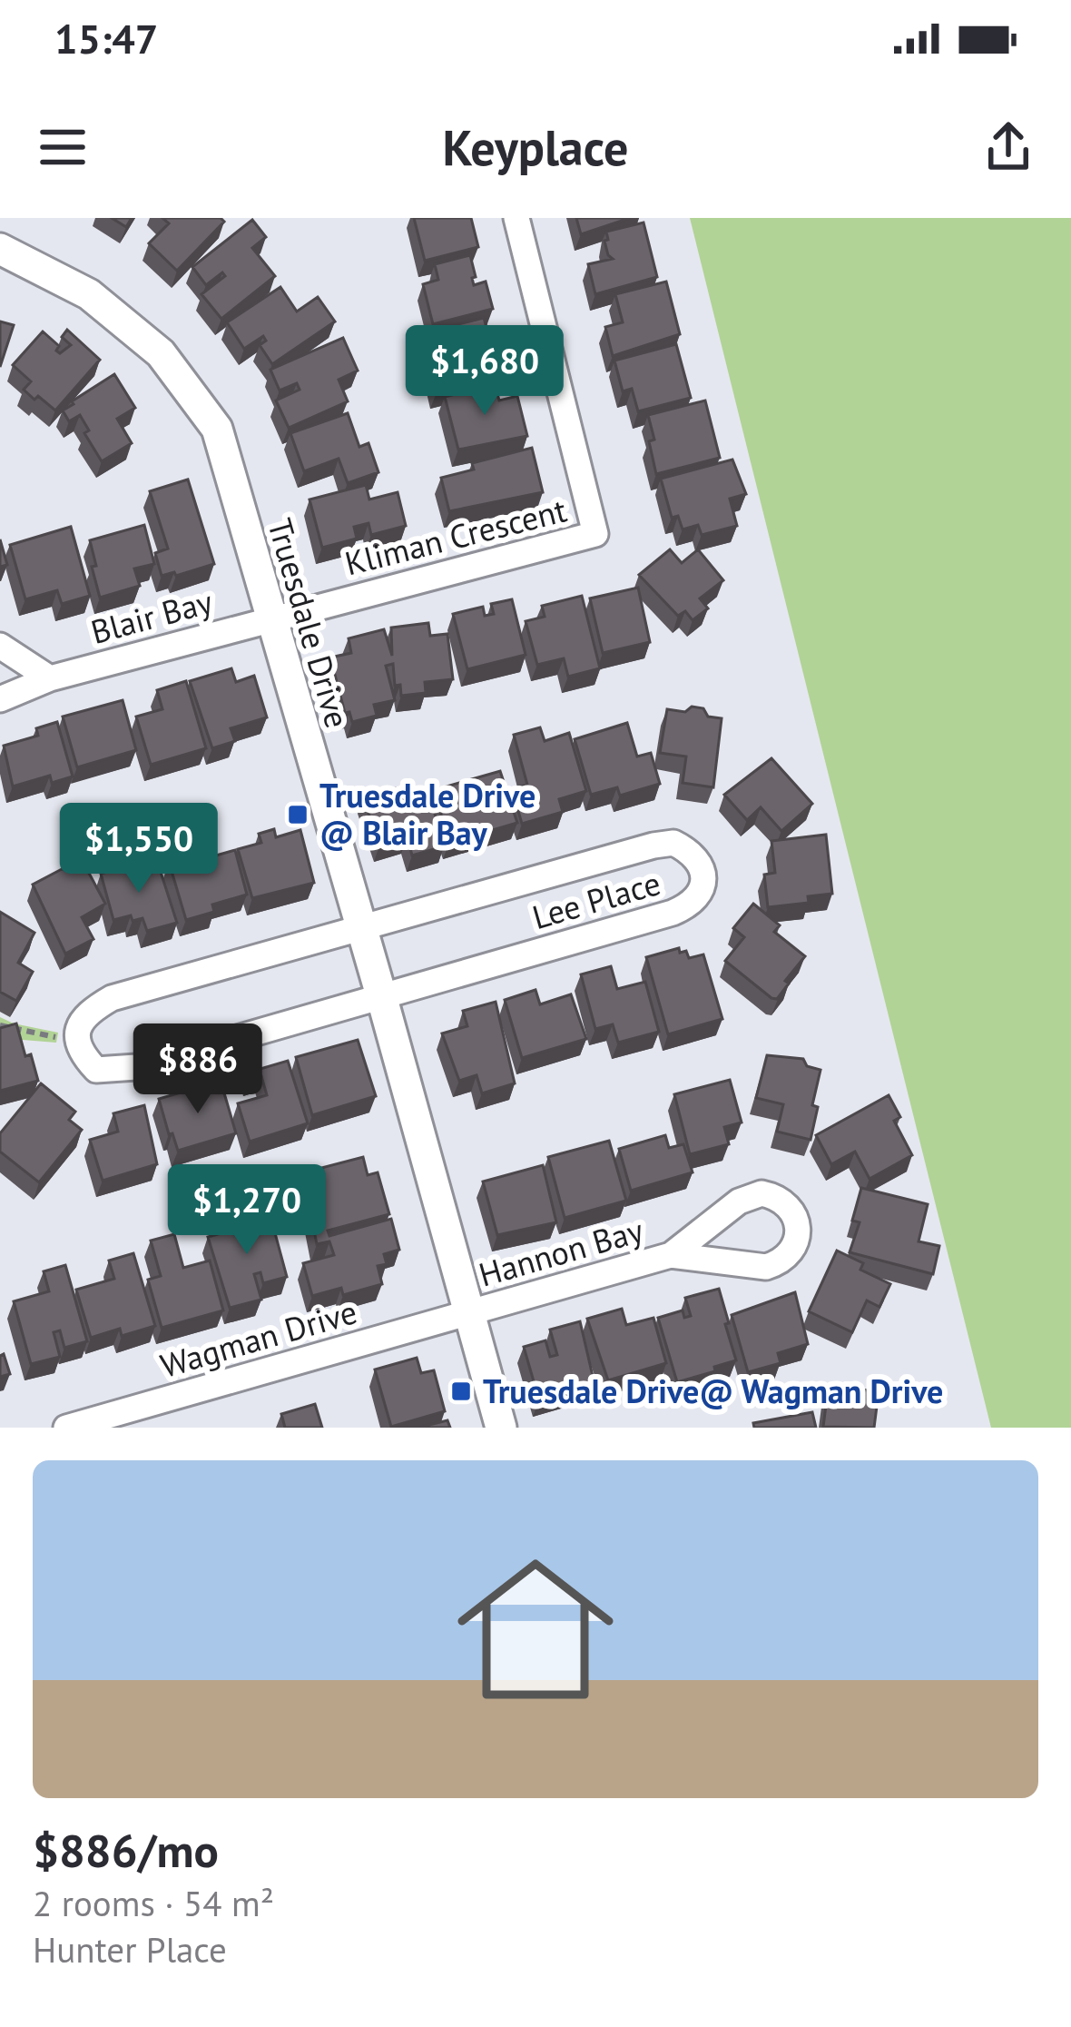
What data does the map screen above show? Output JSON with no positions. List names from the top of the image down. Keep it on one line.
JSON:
{"streets":{"street":["Kliman Crescent","Blair Bay","Truesdale Drive","Lee Place","Hannon Bay","Wagman Drive"]},"crossings":[["Kliman Crescent","Blair Bay"],["Kliman Crescent","Truesdale Drive"],["Blair Bay","Truesdale Drive"],["Truesdale Drive","Lee Place"],["Truesdale Drive","Hannon Bay"],["Truesdale Drive","Wagman Drive"],["Hannon Bay","Wagman Drive"]],"places":{"transit":["Truesdale Drive @ Blair Bay","Truesdale Drive@ Wagman Drive"]},"page":{"status":"15:47","header":"Keyplace","price":["$1,680","$1,550","$886","$1,270"],"list":[{"name":"$886/mo","note":"2 rooms · 54 m² · Hunter Place"}]}}
